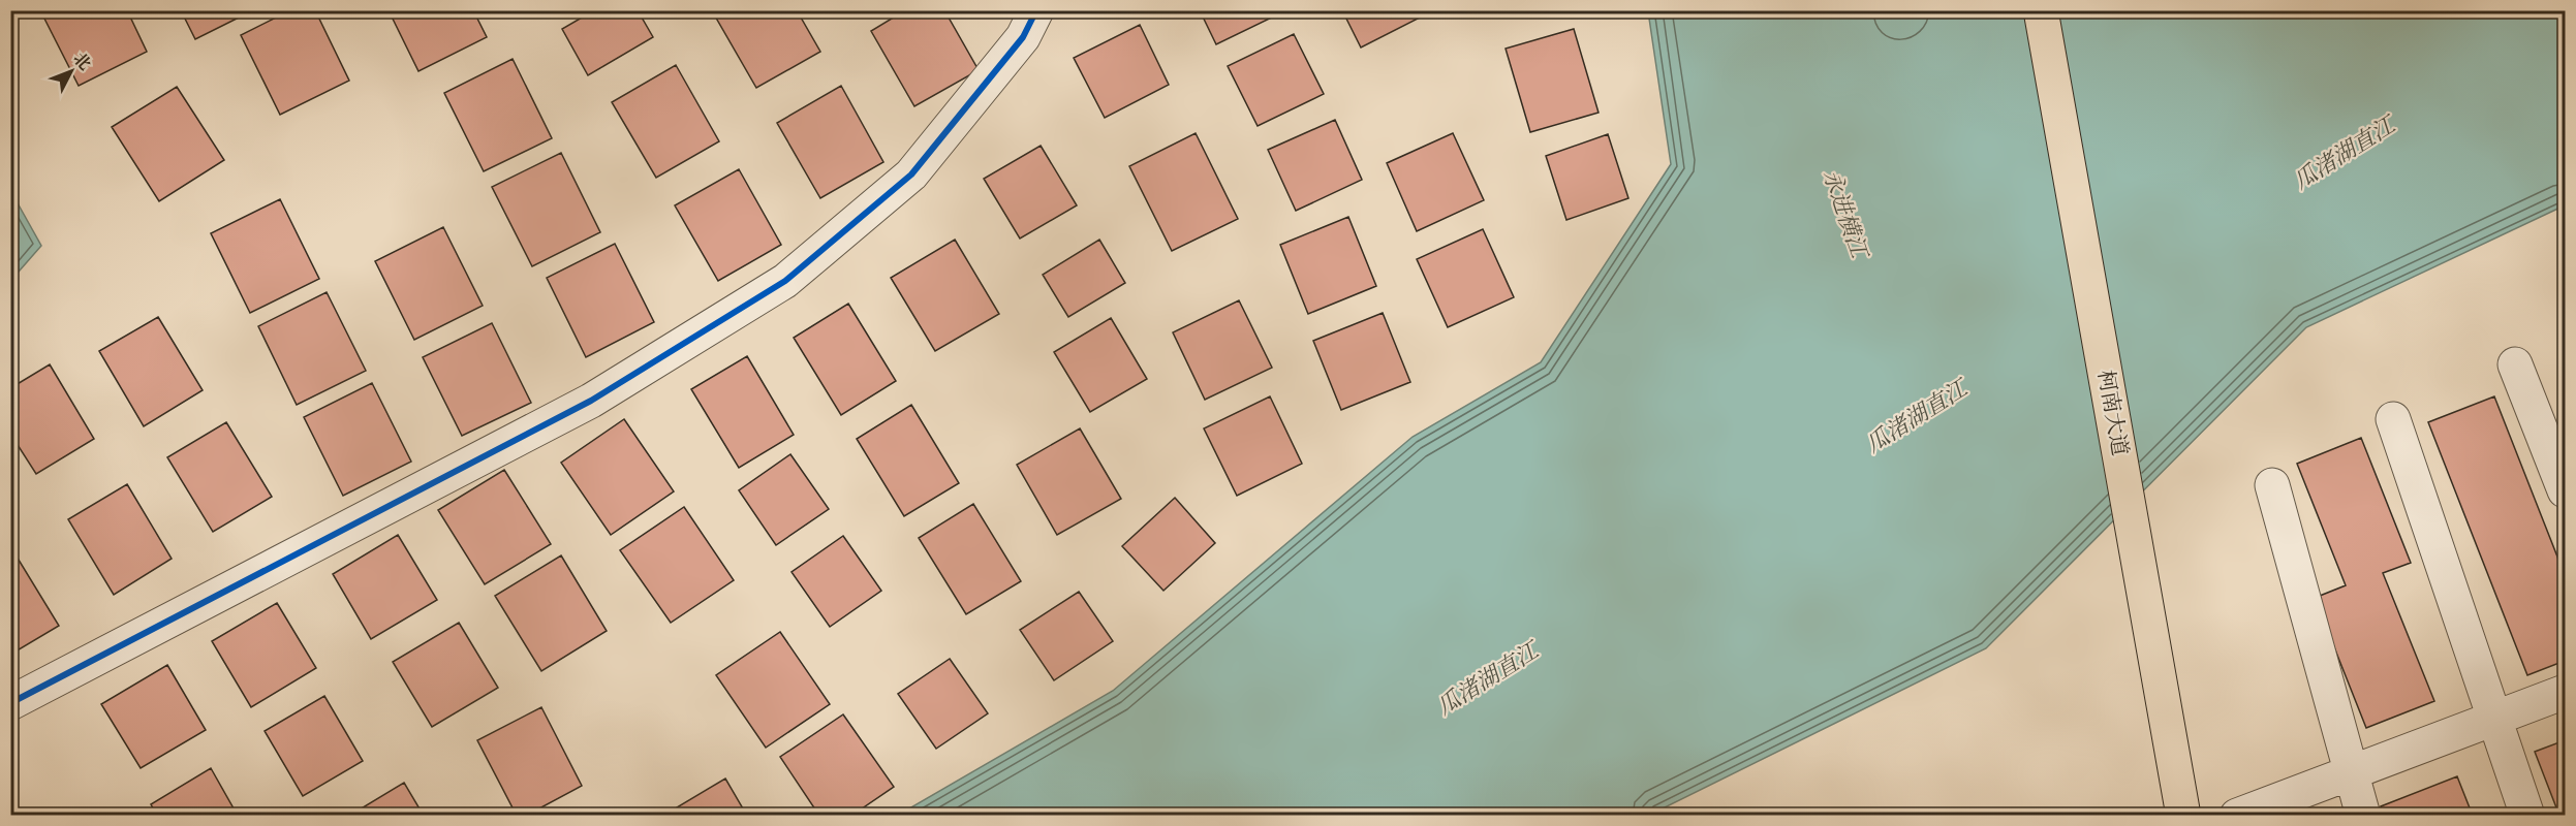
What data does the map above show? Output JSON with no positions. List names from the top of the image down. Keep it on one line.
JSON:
{"streets":{"main road":["柯南大道"]},"water":["瓜渚湖直江","永进横江"],"north":"top right"}
